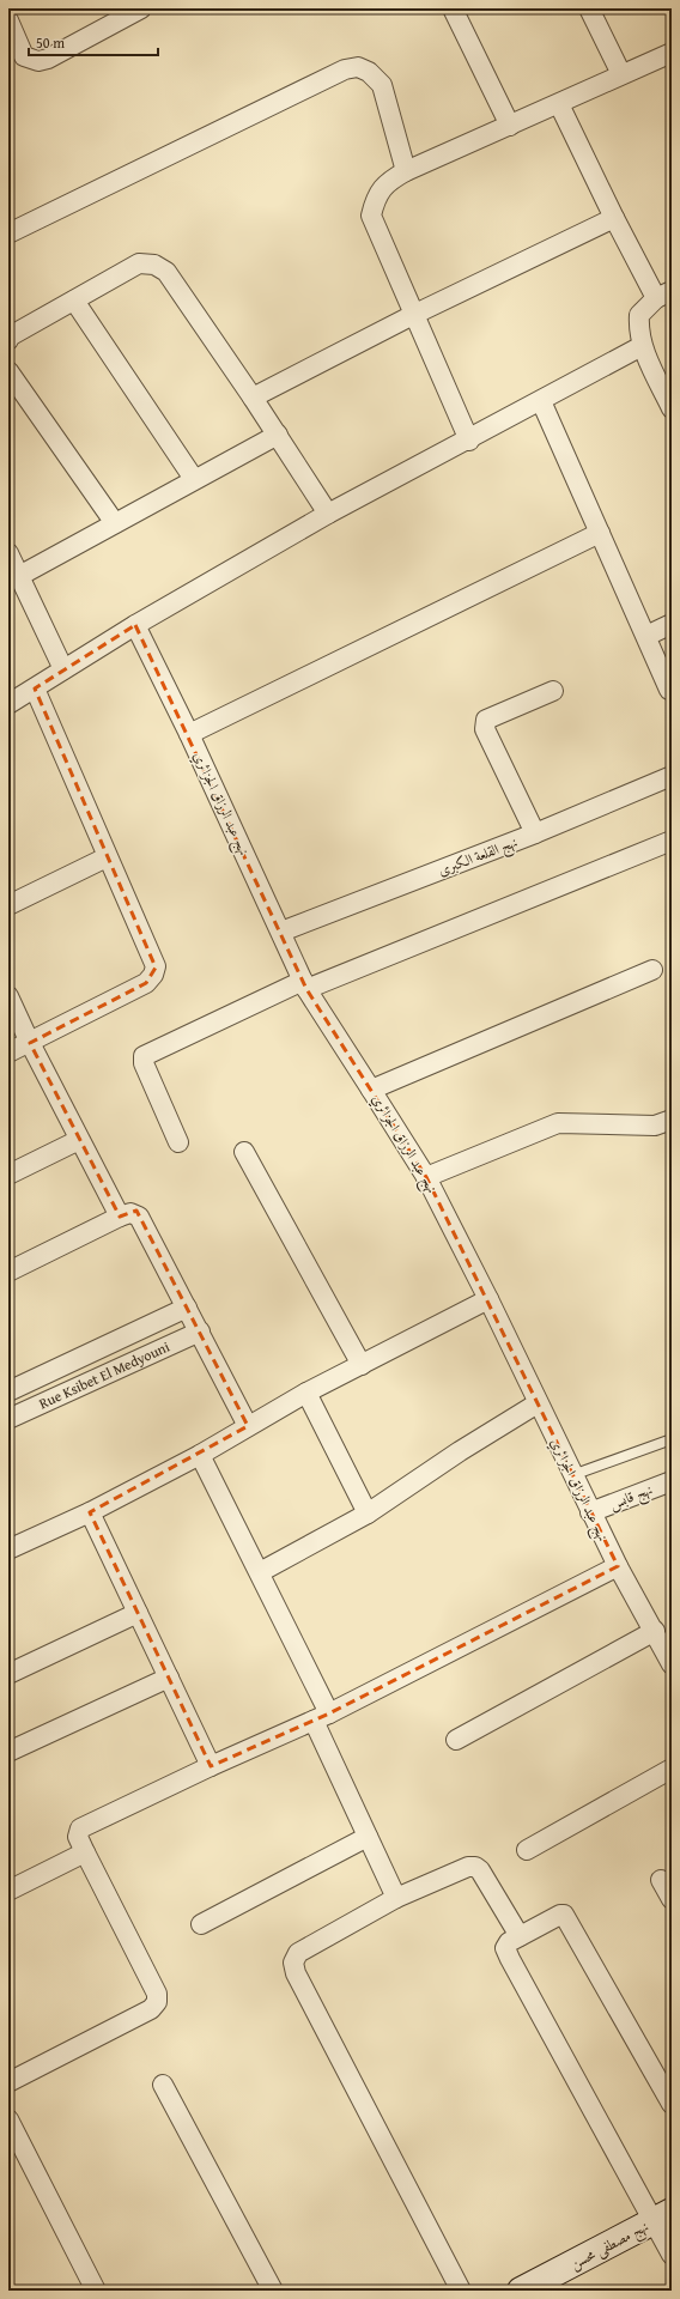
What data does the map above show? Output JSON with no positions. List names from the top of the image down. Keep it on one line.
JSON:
{"streets":{"main road":["نهج مصطفى محسن"],"street":["نهج عبد الرزاق الجزائري","نهج القلعة الكبرى","Rue Ksibet El Medyouni","نهج قابس"]},"crossings":[["نهج عبد الرزاق الجزائري","نهج القلعة الكبرى"],["نهج عبد الرزاق الجزائري","نهج قابس"]],"scale_bar":"50 m"}
